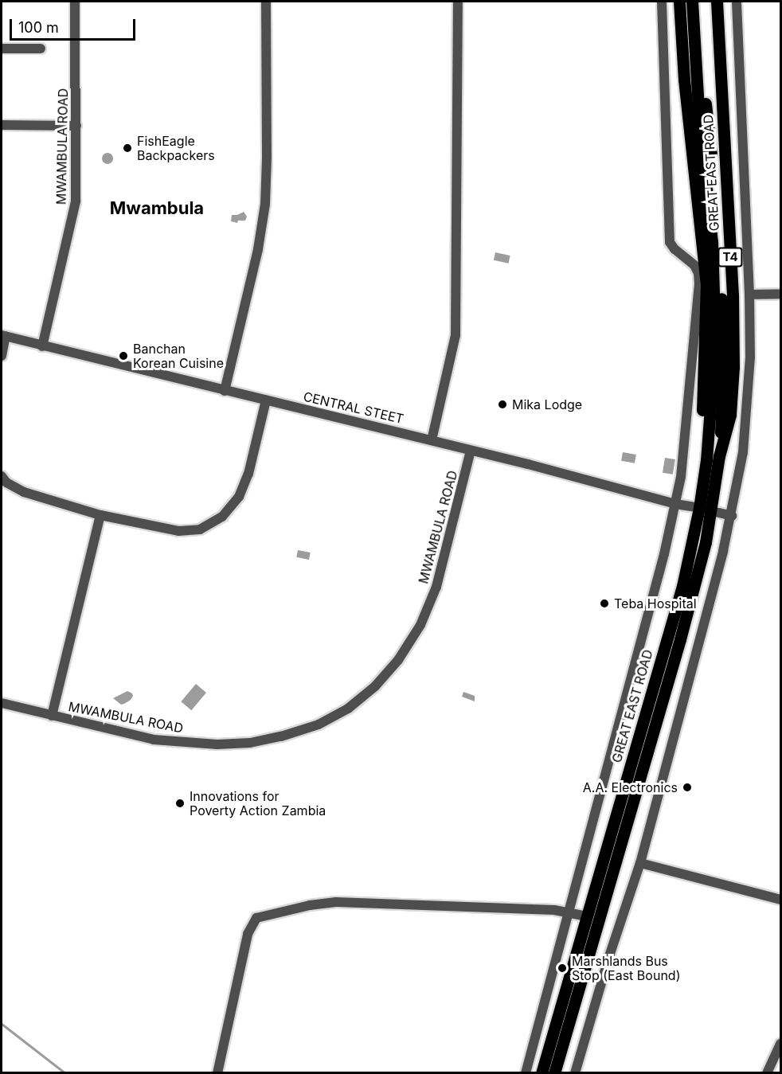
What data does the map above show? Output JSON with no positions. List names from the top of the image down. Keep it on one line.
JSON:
{"streets":{"main road":["GREAT EAST ROAD","T4"],"street":["MWAMBULA ROAD","CENTRAL STEET"]},"crossings":[["MWAMBULA ROAD","CENTRAL STEET"],["GREAT EAST ROAD","CENTRAL STEET"]],"districts":["Mwambula"],"places":["FishEagle Backpackers","Banchan Korean Cuisine","Mika Lodge","Teba Hospital","A.A. Electronics","Innovations for Poverty Action Zambia","Marshlands Bus Stop (East Bound)"],"scale_bar":"100 m"}
